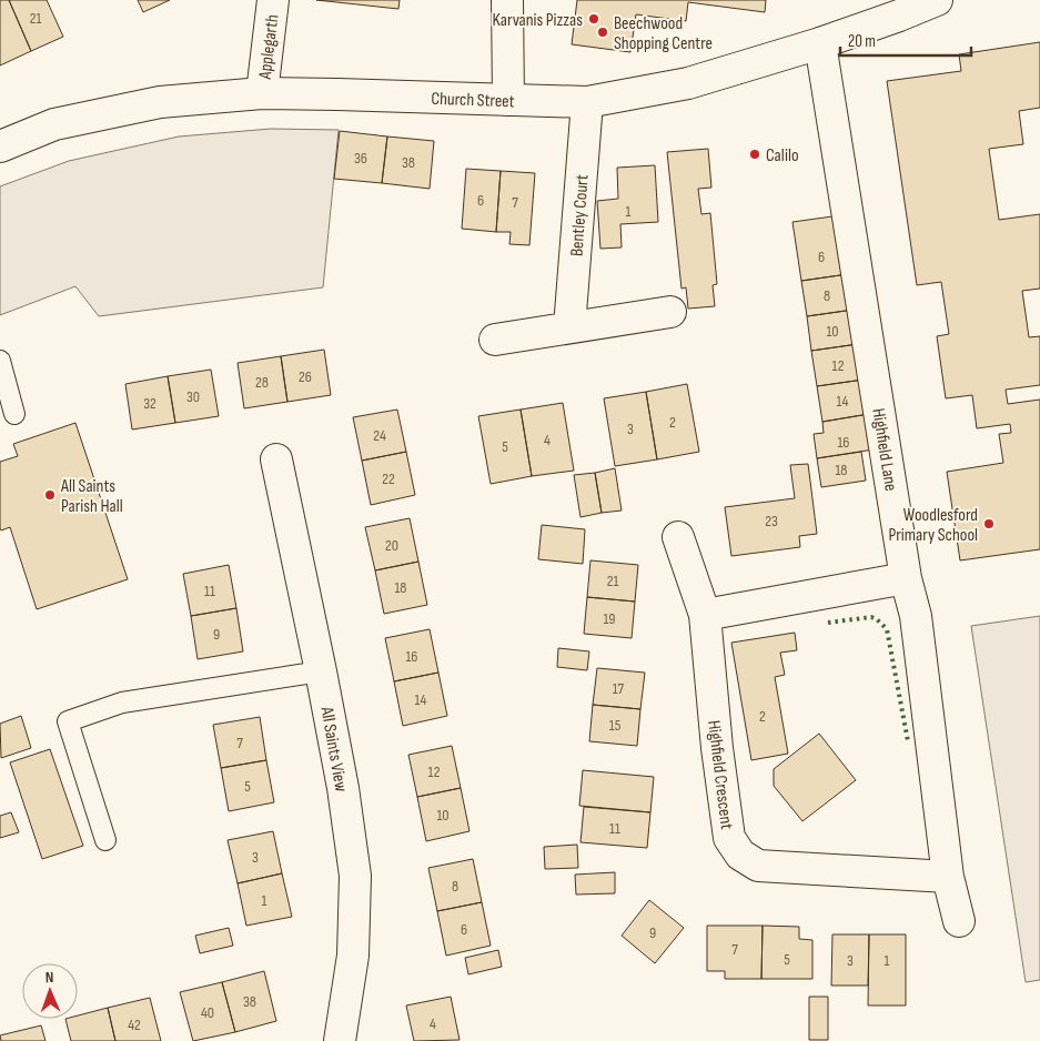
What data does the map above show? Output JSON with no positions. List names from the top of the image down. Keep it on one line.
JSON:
{"streets":{"street":["Applegarth","Church Street","Bentley Court","Highfield Lane","All Saints View","Highfield Crescent"]},"crossings":[["Applegarth","Church Street"],["Church Street","Bentley Court"],["Church Street","Highfield Lane"],["Highfield Lane","Highfield Crescent"]],"places":["Karvanis Pizzas","Beechwood Shopping Centre","Calilo","All Saints Parish Hall","Woodlesford Primary School"],"house_numbers":["21","36","38","6","7","1","6","8","10","12","26","28","30","14","32","2","3","24","4","16","5","18","22","23","20","21","18","11","19","9","16","17","14","2","15","7","12","5","10","11","3","8","1","6","9","7","5","3","1","38","40","4","42"],"scale_bar":"20 m","north":"top"}
